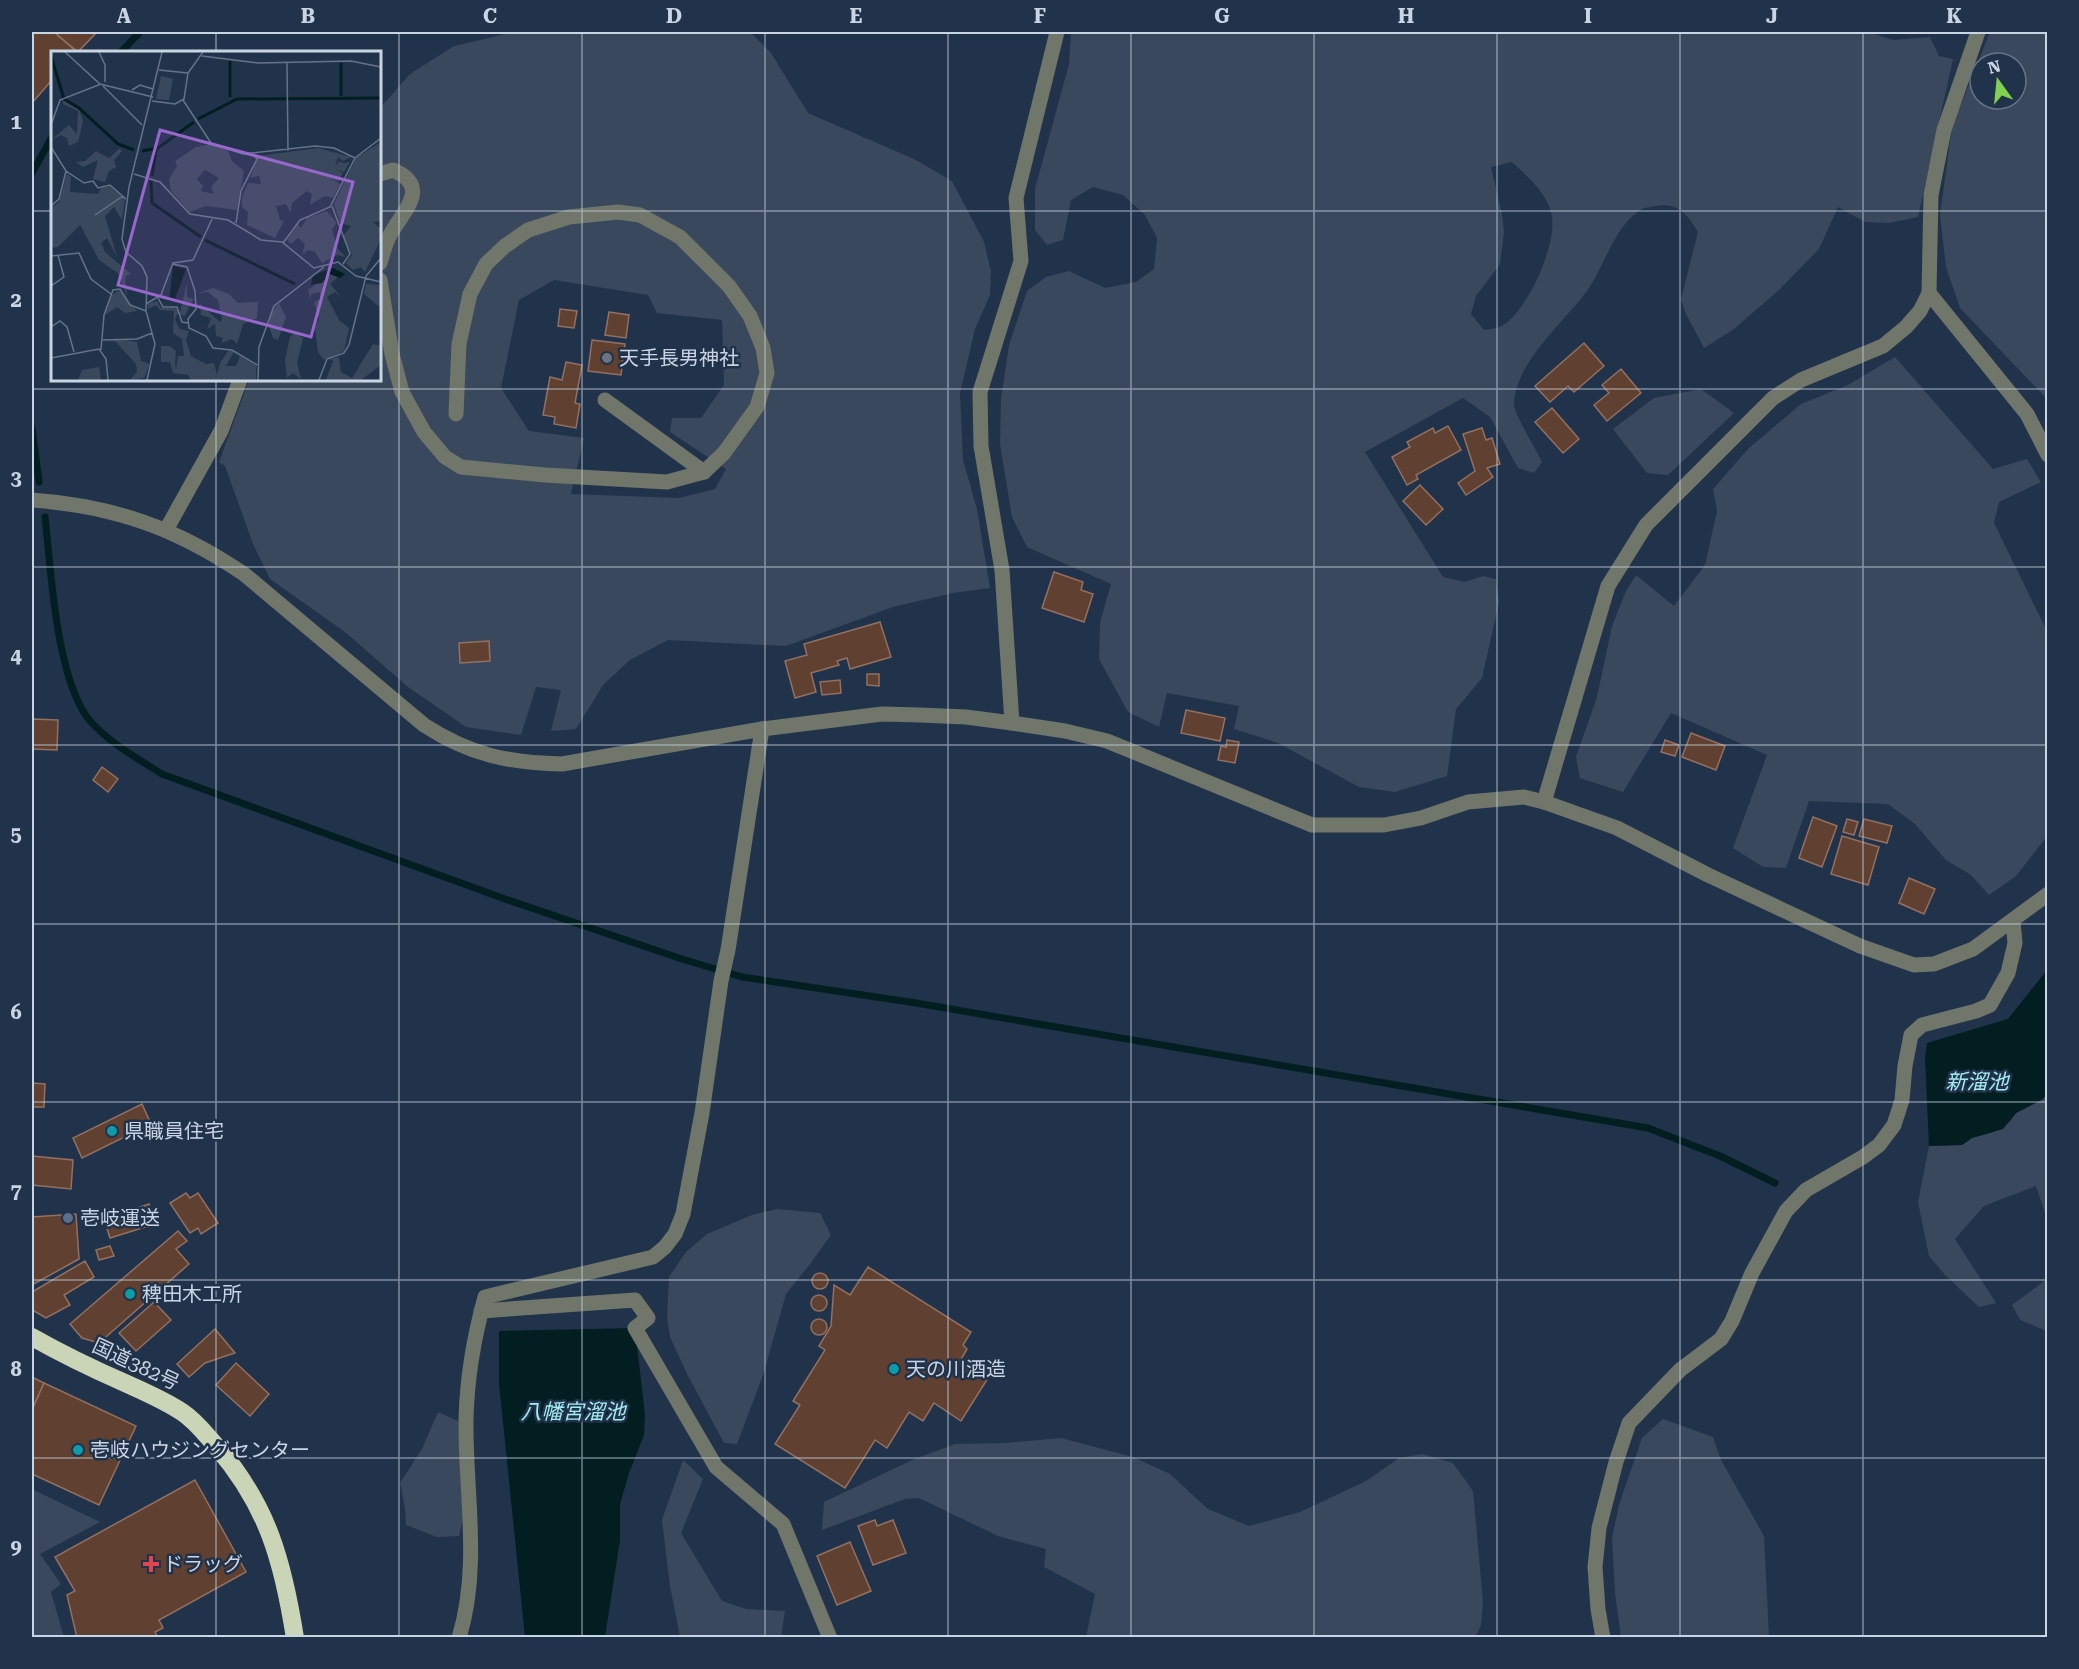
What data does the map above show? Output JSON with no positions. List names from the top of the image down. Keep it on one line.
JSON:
{"streets":{"highway":["国道382号"]},"water":["新溜池","八幡宮溜池"],"places":{"other":["天手長男神社","県職員住宅","壱岐運送","稗田木工所","天の川酒造","壱岐ハウジングセンター"],"health":["ドラッグ"]},"north":"top","grid":{"columns":["A","B","C","D","E","F","G","H","I","J","K"],"rows":["1","2","3","4","5","6","7","8","9"]}}
